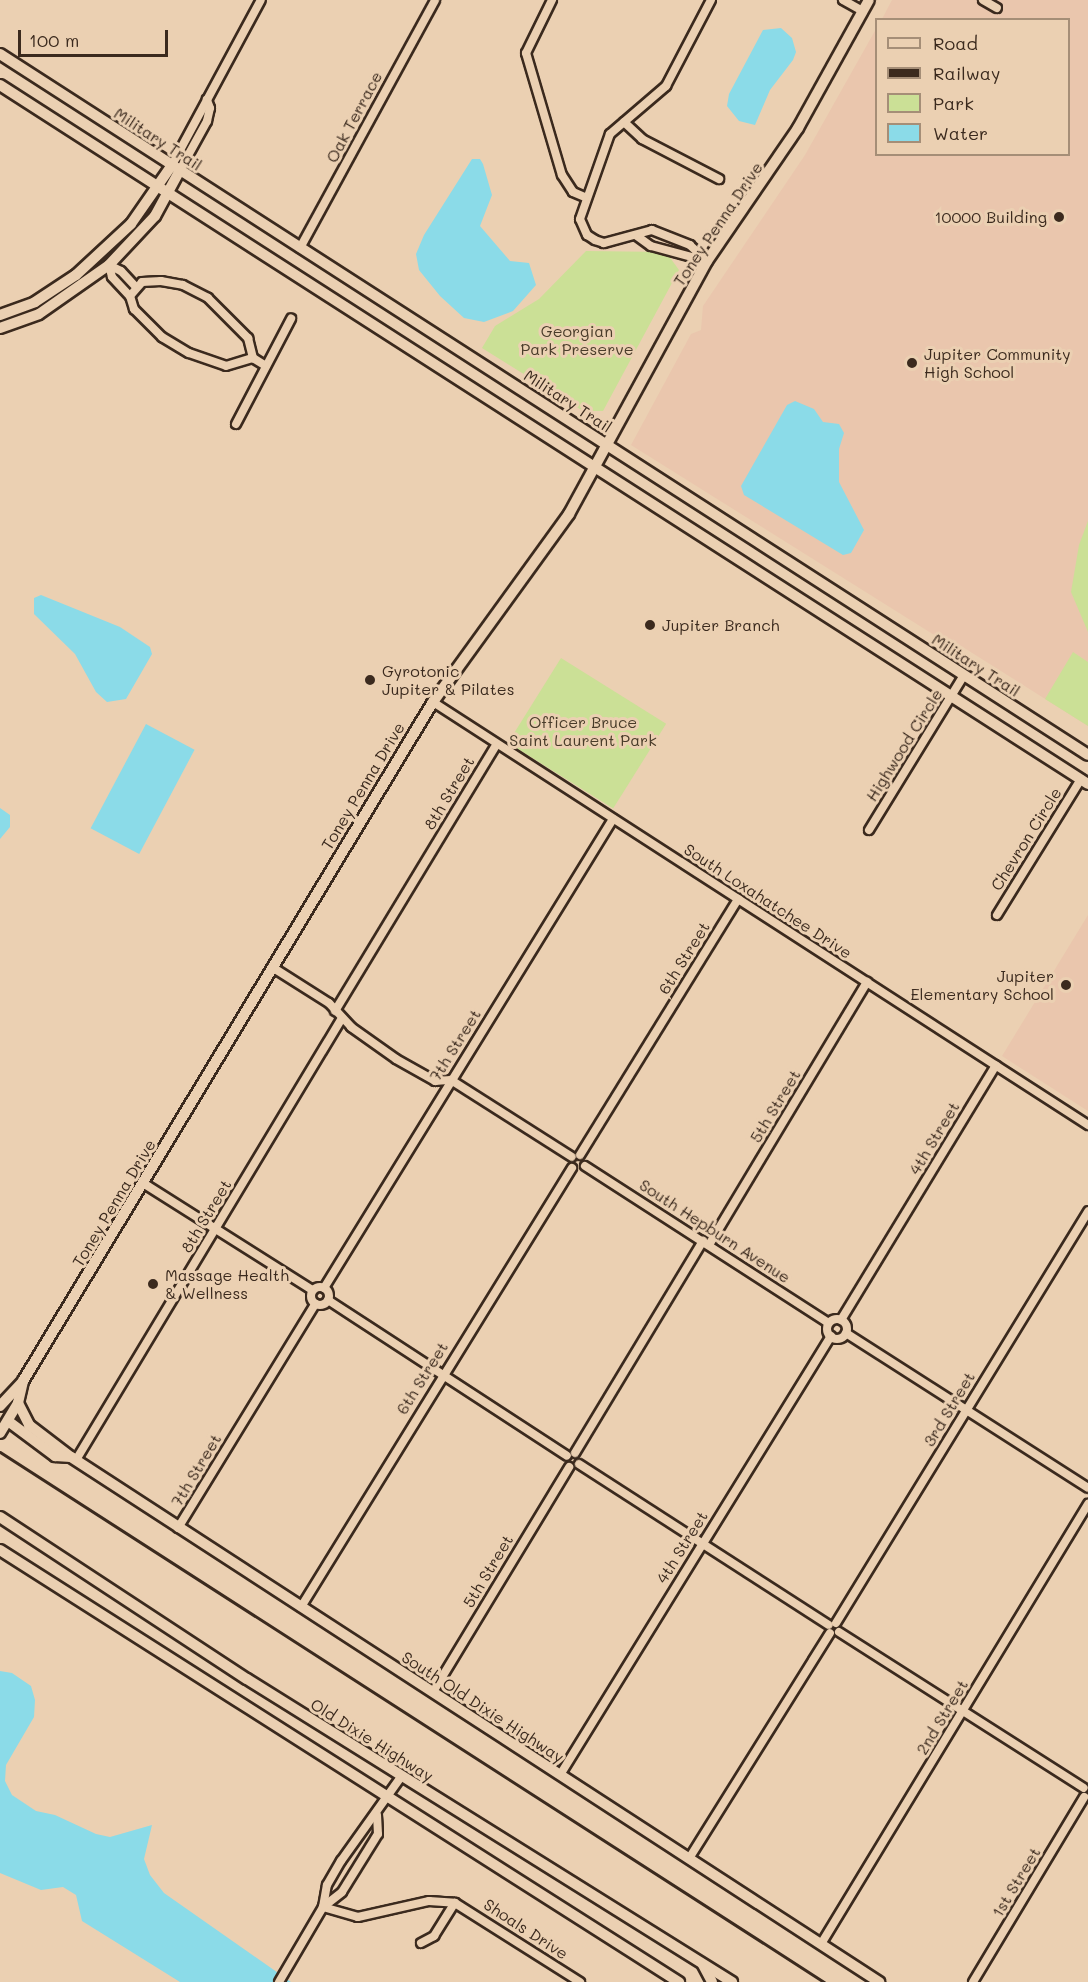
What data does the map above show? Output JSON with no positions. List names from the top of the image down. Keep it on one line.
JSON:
{"streets":{"main road":["Military Trail","Toney Penna Drive","South Old Dixie Highway","Old Dixie Highway"],"street":["Oak Terrace","Highwood Circle","8th Street","Chevron Circle","South Loxahatchee Drive","6th Street","7th Street","5th Street","4th Street","South Hepburn Avenue","3rd Street","2nd Street","1st Street","Shoals Drive"]},"crossings":[["Oak Terrace","Military Trail"],["Military Trail","Toney Penna Drive"],["Military Trail","Highwood Circle"],["Toney Penna Drive","South Loxahatchee Drive"],["Toney Penna Drive","South Old Dixie Highway"],["8th Street","South Loxahatchee Drive"],["8th Street","South Old Dixie Highway"],["South Loxahatchee Drive","6th Street"],["South Loxahatchee Drive","7th Street"],["South Loxahatchee Drive","5th Street"],["South Loxahatchee Drive","4th Street"],["6th Street","South Old Dixie Highway"],["7th Street","South Old Dixie Highway"],["5th Street","South Hepburn Avenue"],["5th Street","South Old Dixie Highway"],["4th Street","South Old Dixie Highway"],["3rd Street","South Old Dixie Highway"],["South Old Dixie Highway","2nd Street"]],"parks":["Georgian Park Preserve","Officer Bruce Saint Laurent Park"],"places":["10000 Building","Jupiter Community High School","Jupiter Branch","Gyrotonic Jupiter & Pilates","Jupiter Elementary School","Massage Health & Wellness"],"legend":["Road","Railway","Park","Water"],"scale_bar":"100 m"}
